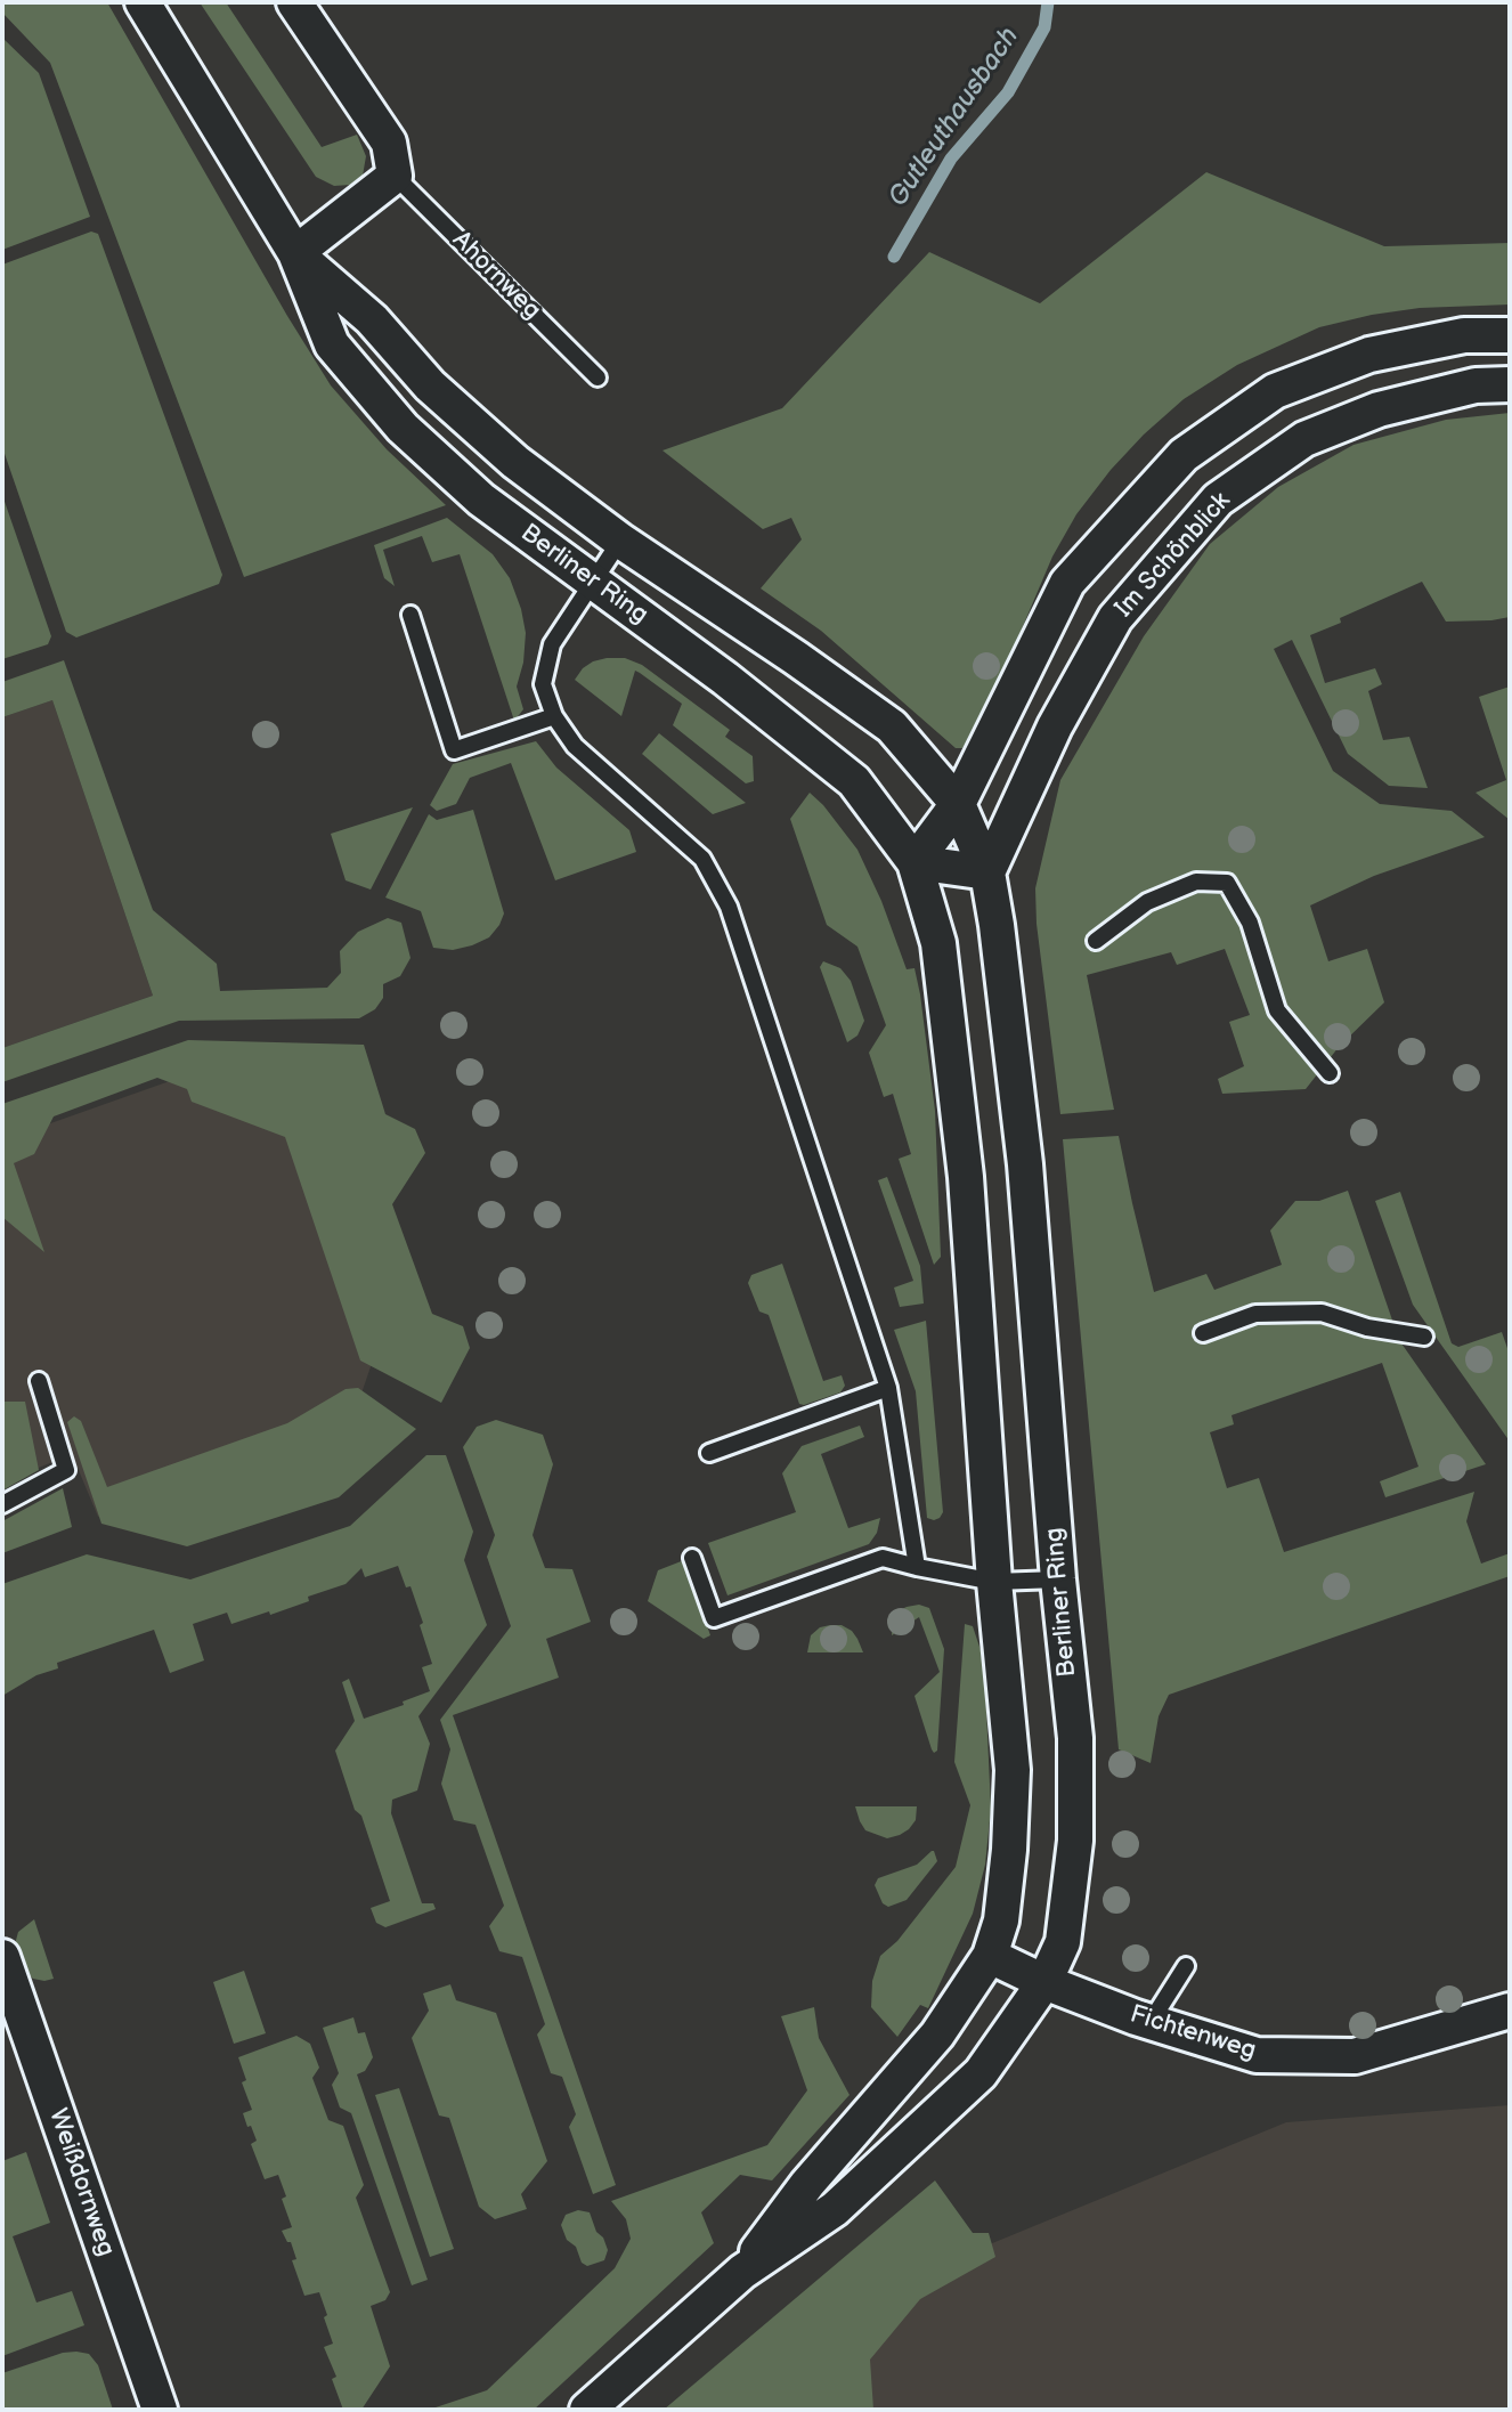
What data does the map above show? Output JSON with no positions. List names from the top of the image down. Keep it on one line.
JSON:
{"streets":{"street":["Ahornweg","Im Schönblick","Berliner Ring","Fichtenweg","Weißdornweg"]},"crossings":[["Im Schönblick","Berliner Ring"],["Berliner Ring","Fichtenweg"]],"water":["Gutleuthausbach"]}
